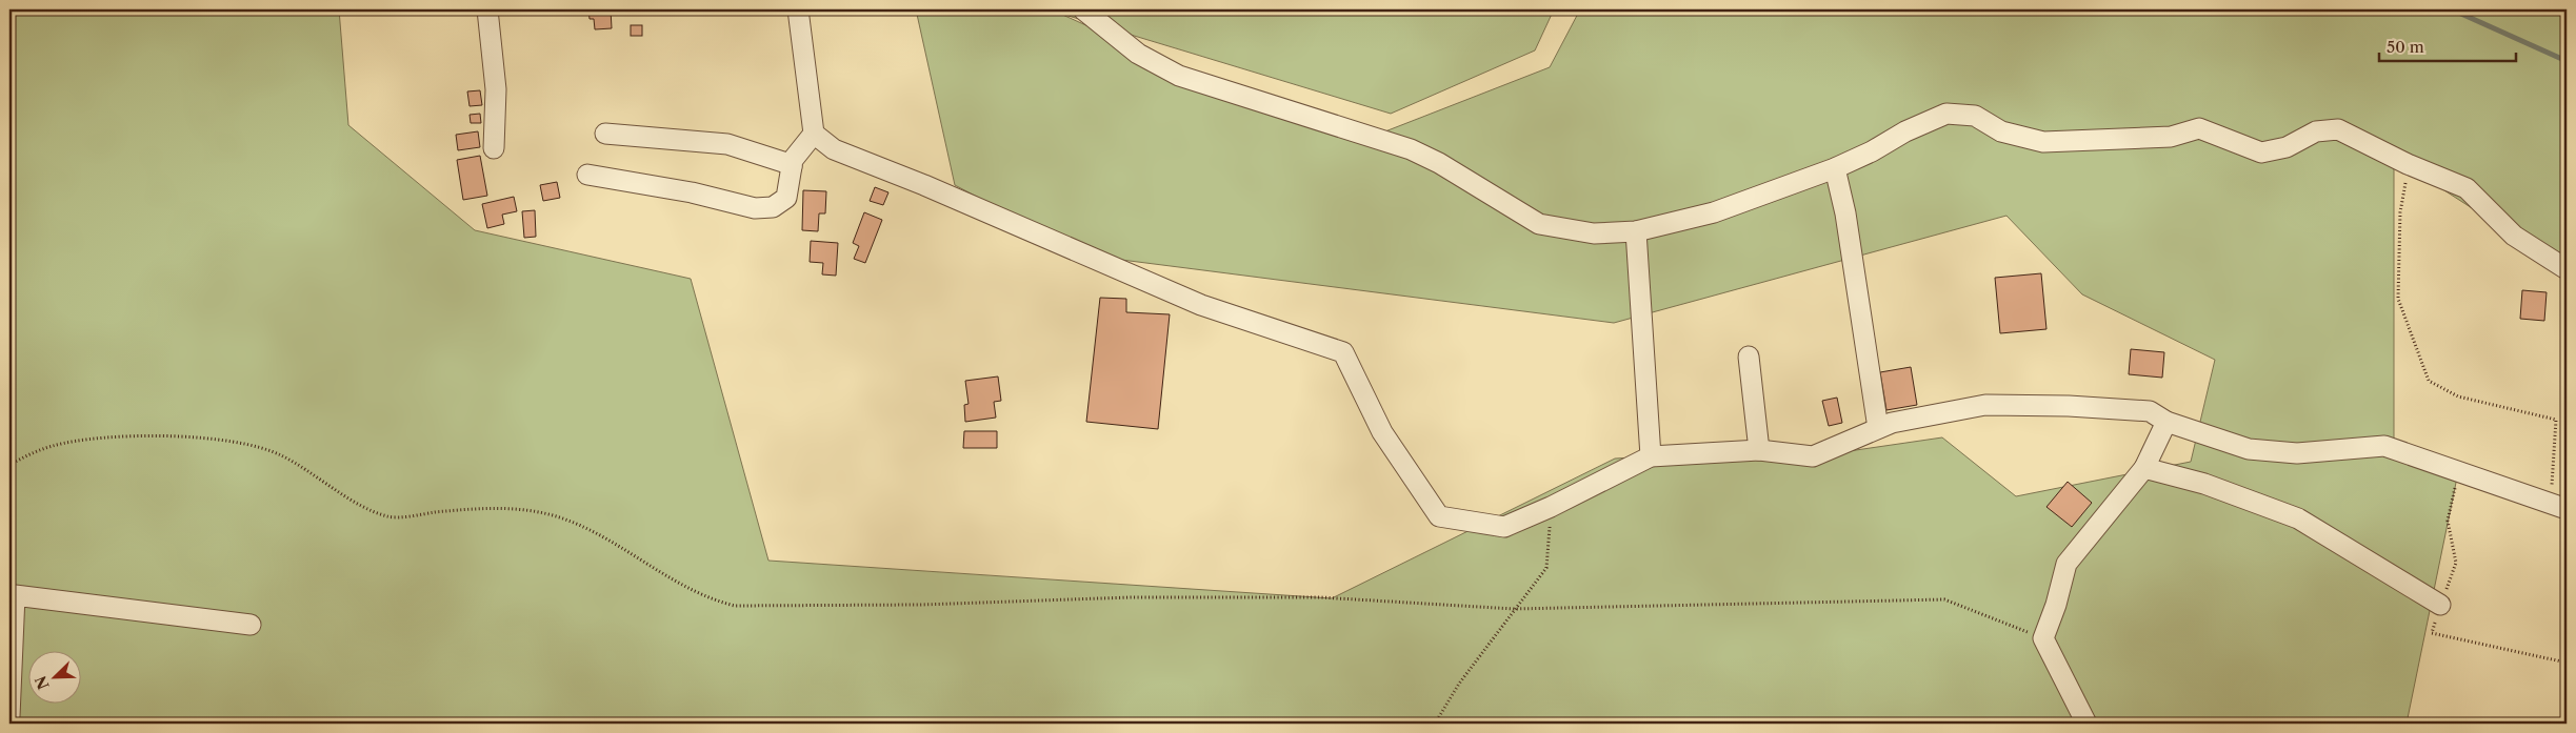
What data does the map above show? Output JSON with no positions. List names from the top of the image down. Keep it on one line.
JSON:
{"scale_bar":"50 m","north":"bottom left"}
